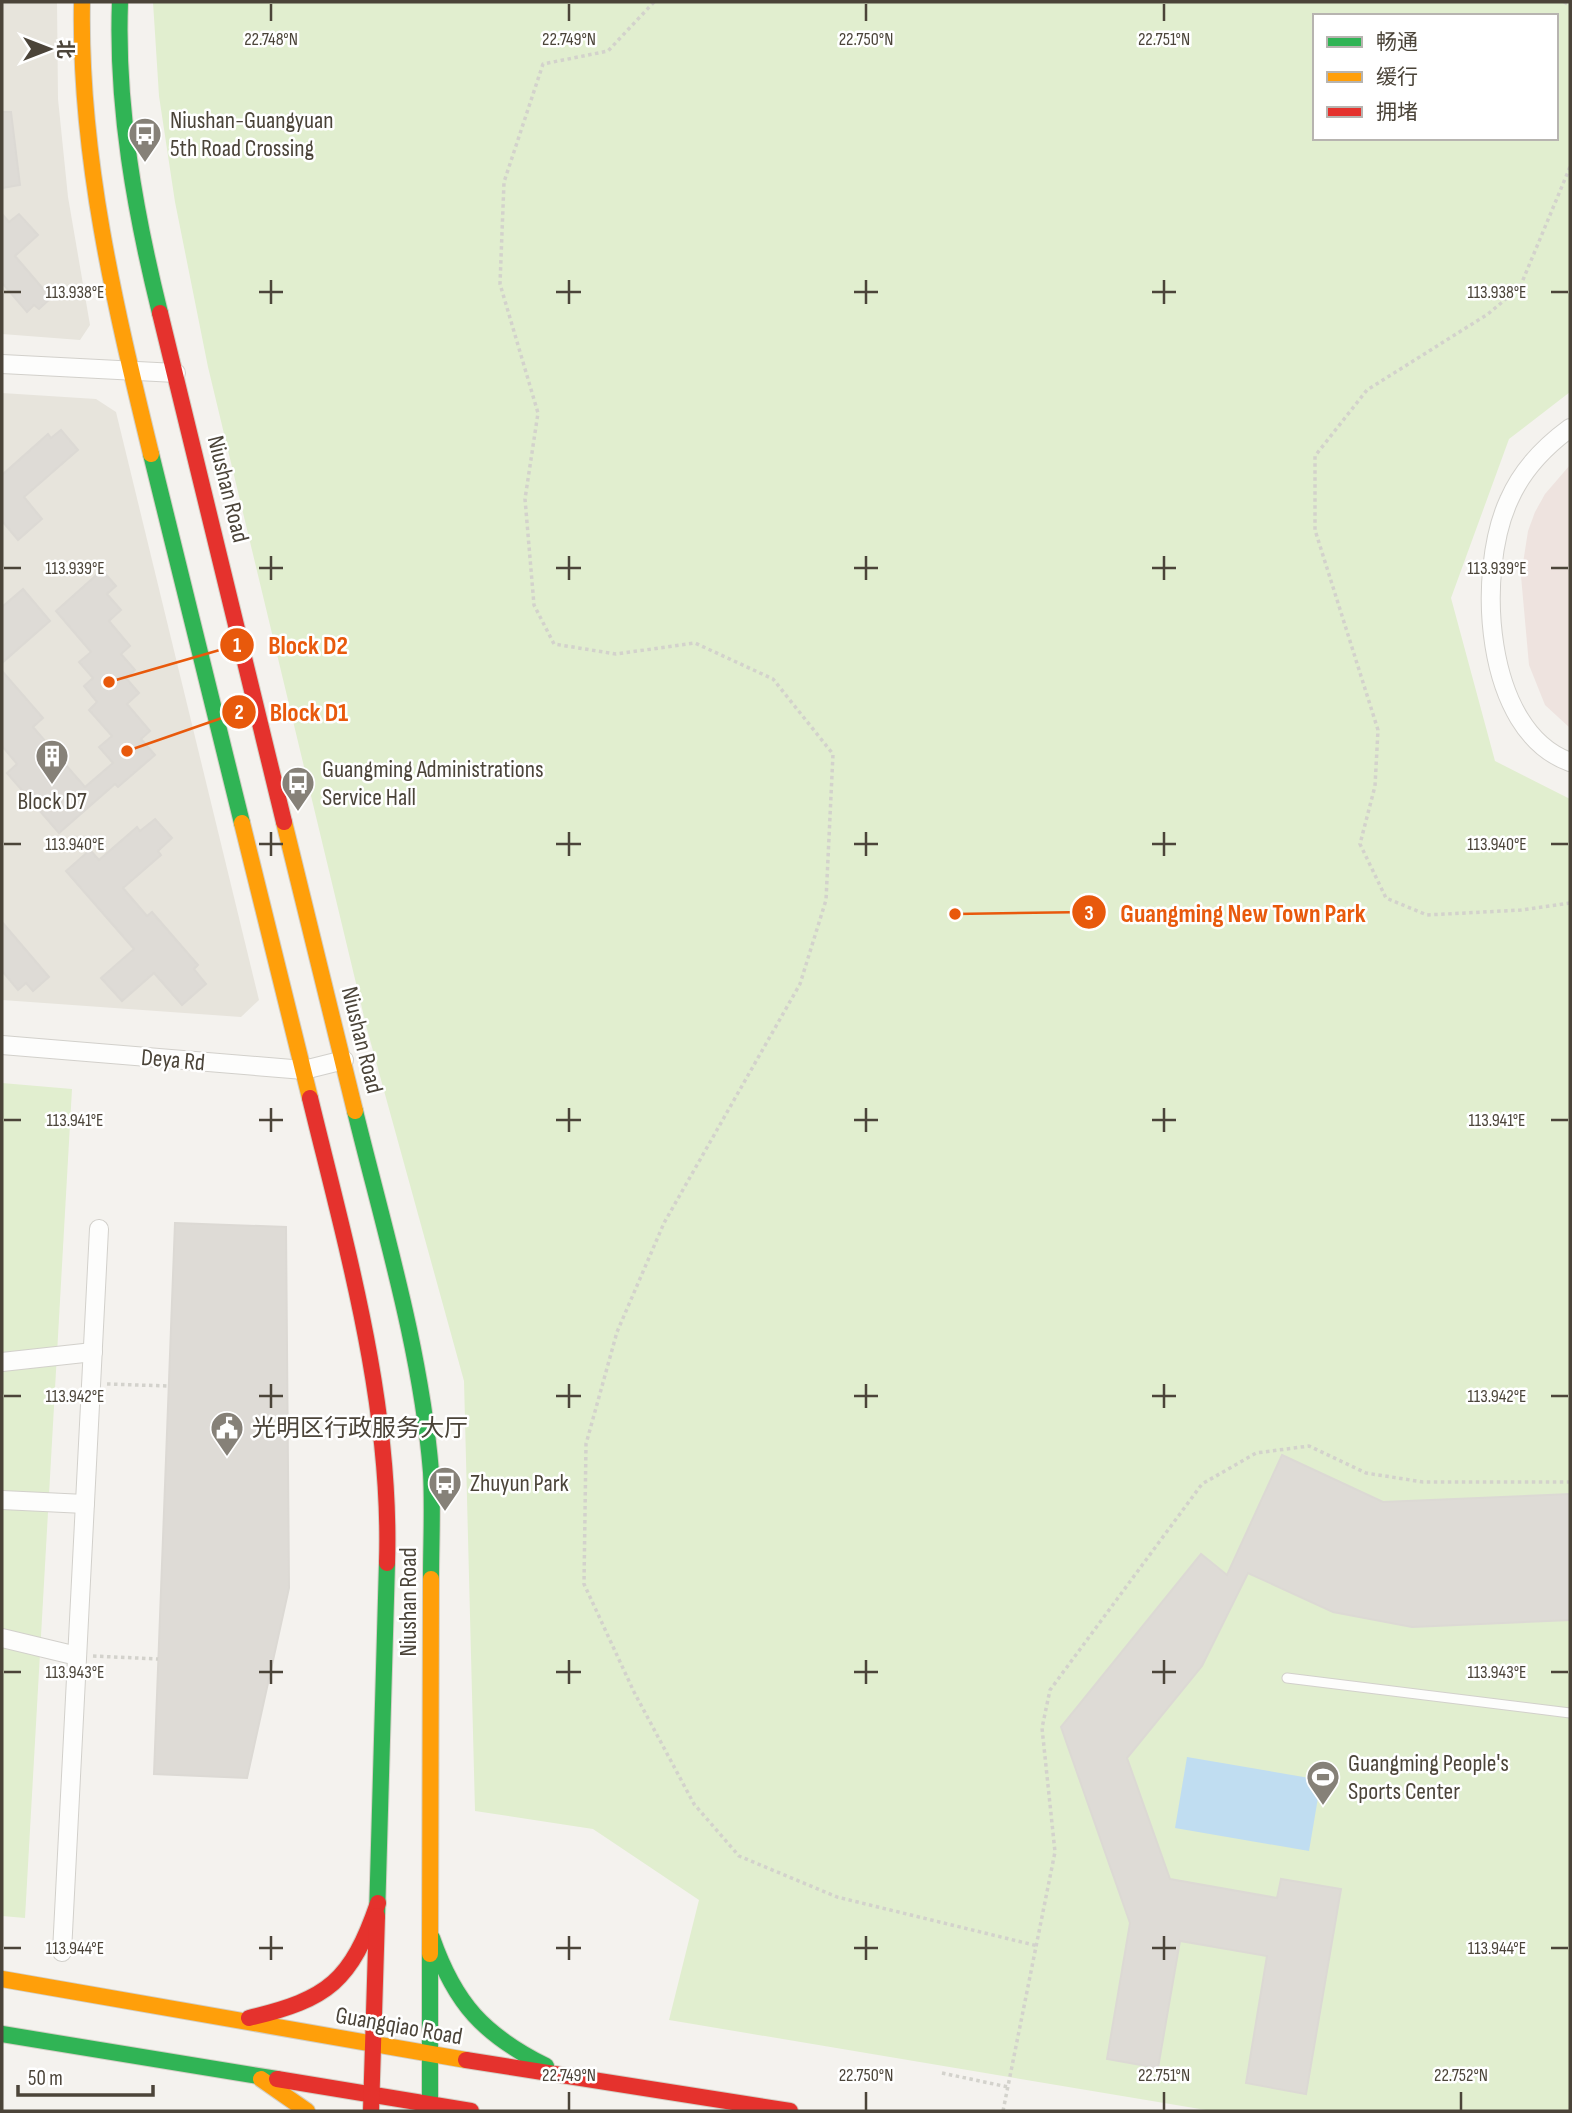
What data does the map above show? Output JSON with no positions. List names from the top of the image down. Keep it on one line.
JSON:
{"streets":{"street":["Niushan Road","Deya Rd","Guangqiao Road"]},"crossings":[["Niushan Road","Deya Rd"],["Niushan Road","Guangqiao Road"]],"places":{"bus stop":["Niushan-Guangyuan 5th Road Crossing","Guangming Administrations Service Hall","Zhuyun Park"],"other":["Block D2","Block D1","Guangming New Town Park"],"building":["Block D7"],"public building":["光明区行政服务大厅"],"sports":["Guangming People's Sports Center"]},"legend":["畅通","缓行","拥堵"],"scale_bar":"50 m","north":"right","coordinates":["22.748°N","22.749°N","22.750°N","22.751°N","113.938°E","113.939°E","113.940°E","113.941°E","113.942°E","113.943°E","113.944°E","22.752°N"]}
